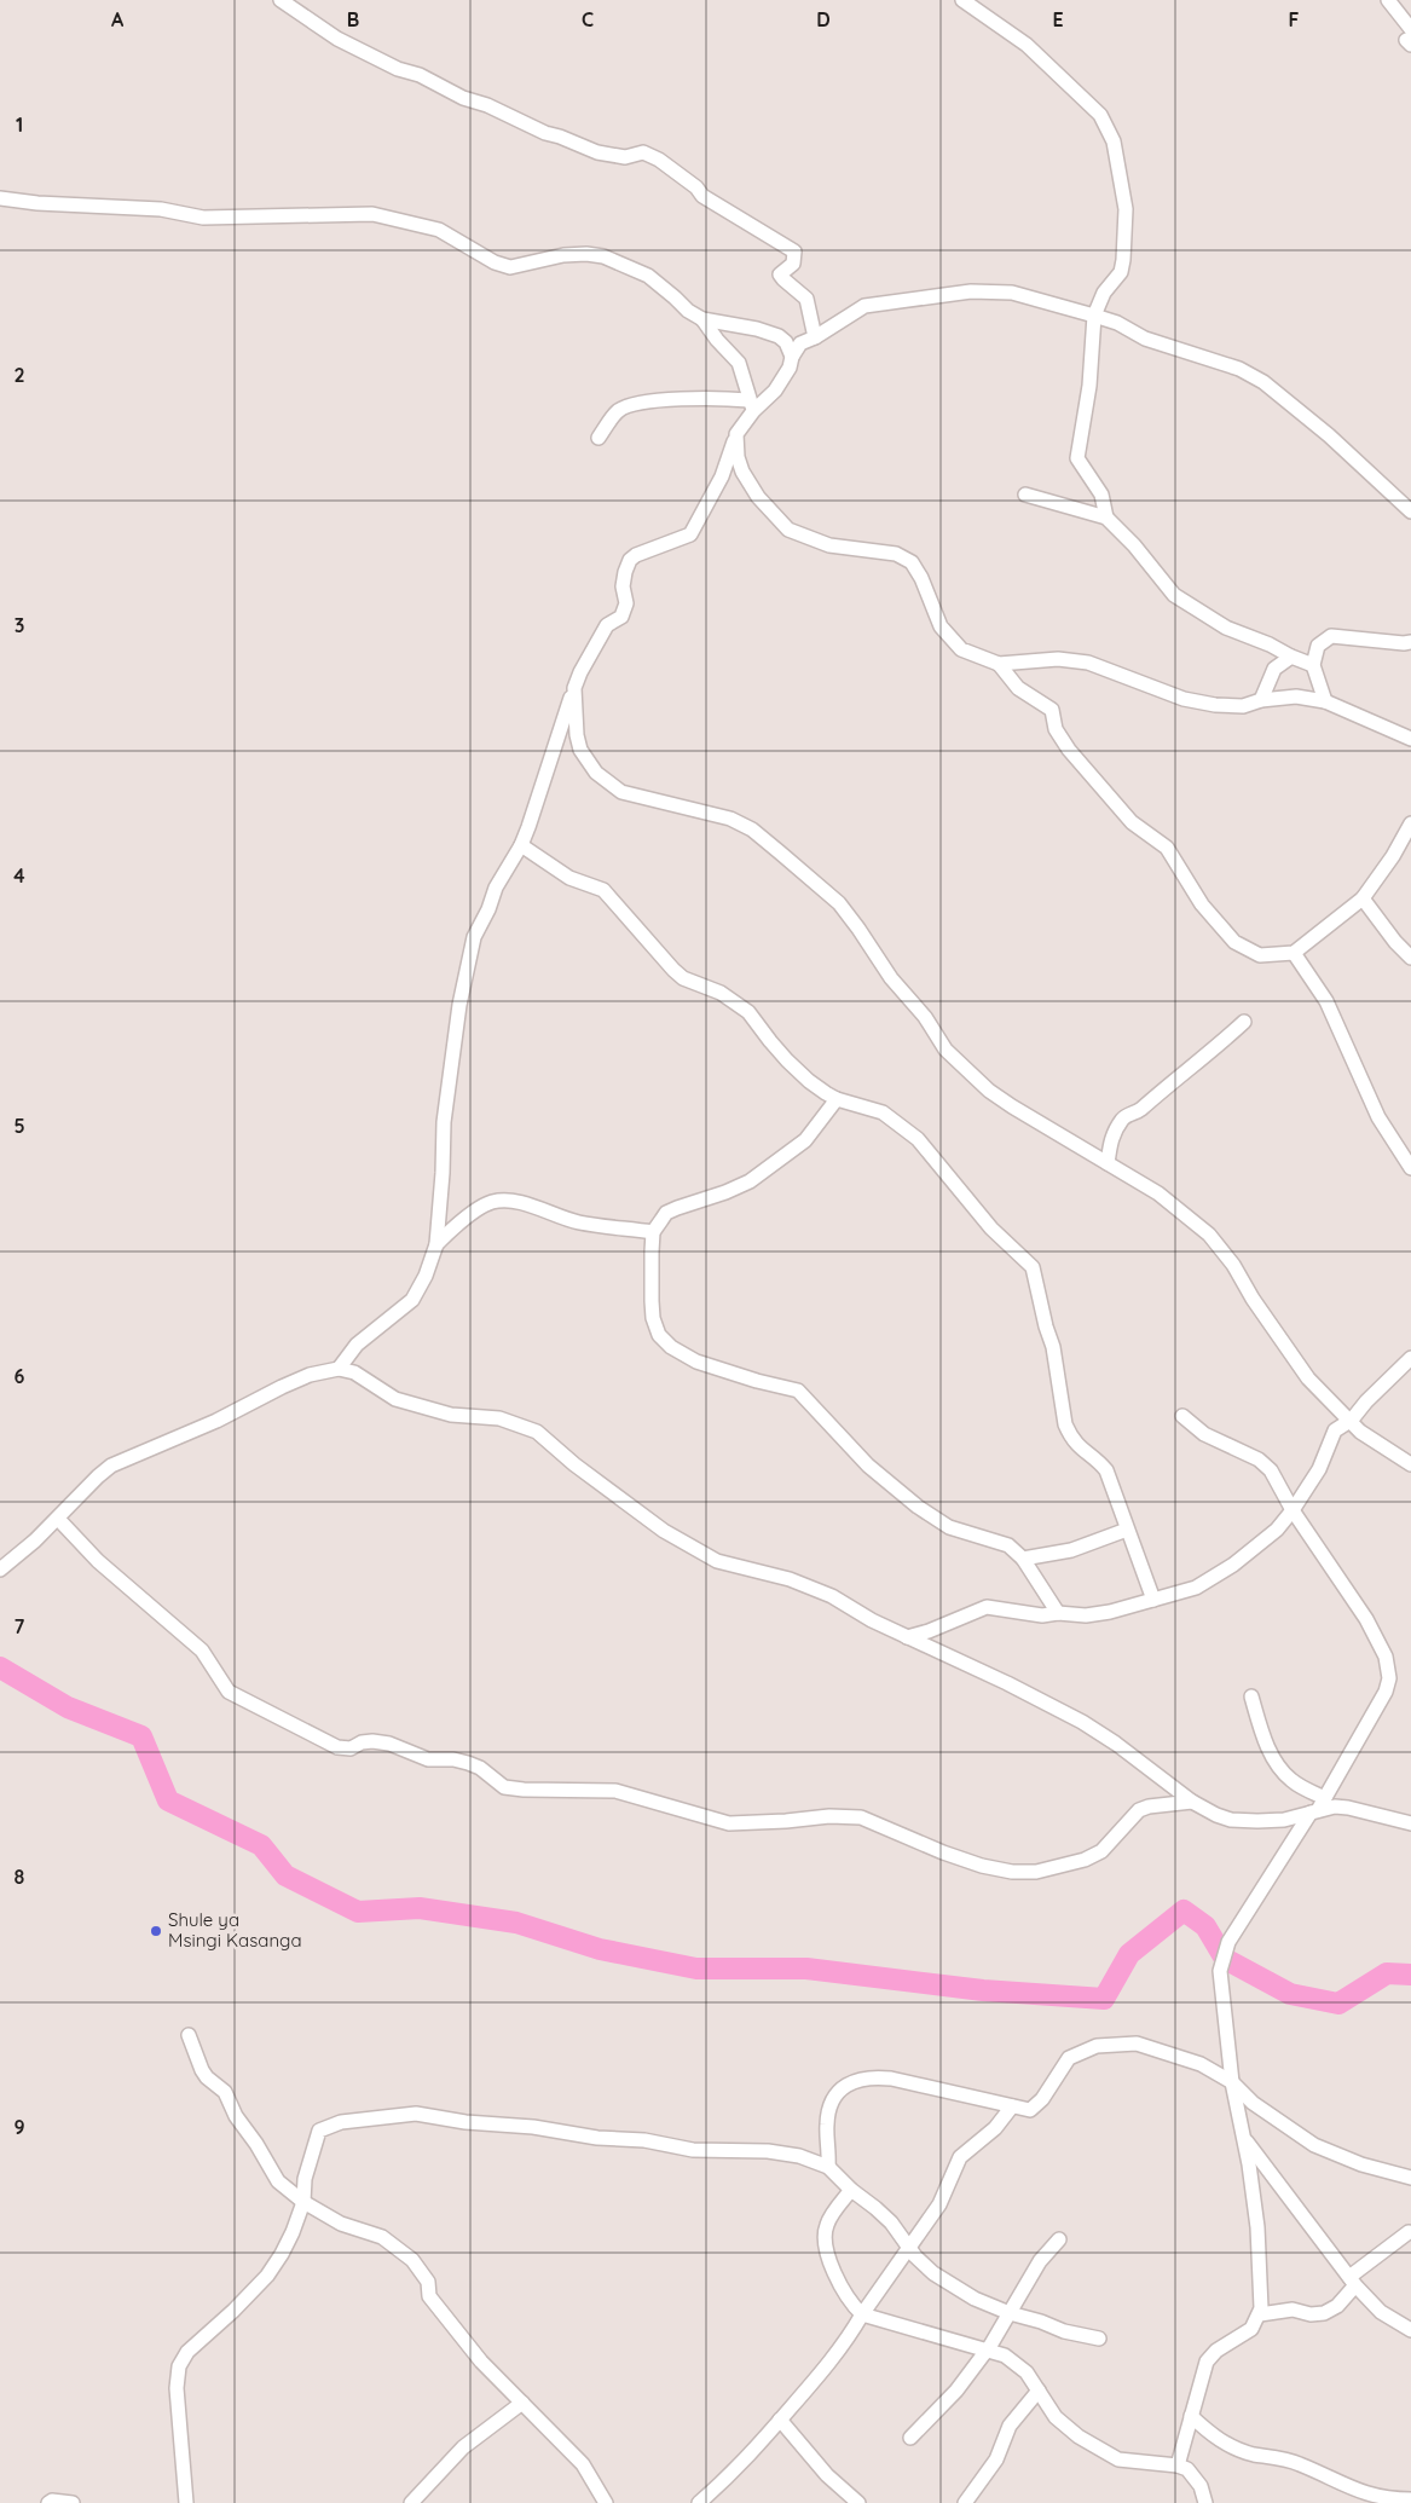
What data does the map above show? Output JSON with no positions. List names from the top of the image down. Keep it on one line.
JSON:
{"places":["Shule ya Msingi Kasanga"],"grid":{"columns":["A","B","C","D","E","F"],"rows":["1","2","3","4","5","6","7","8","9"]}}
